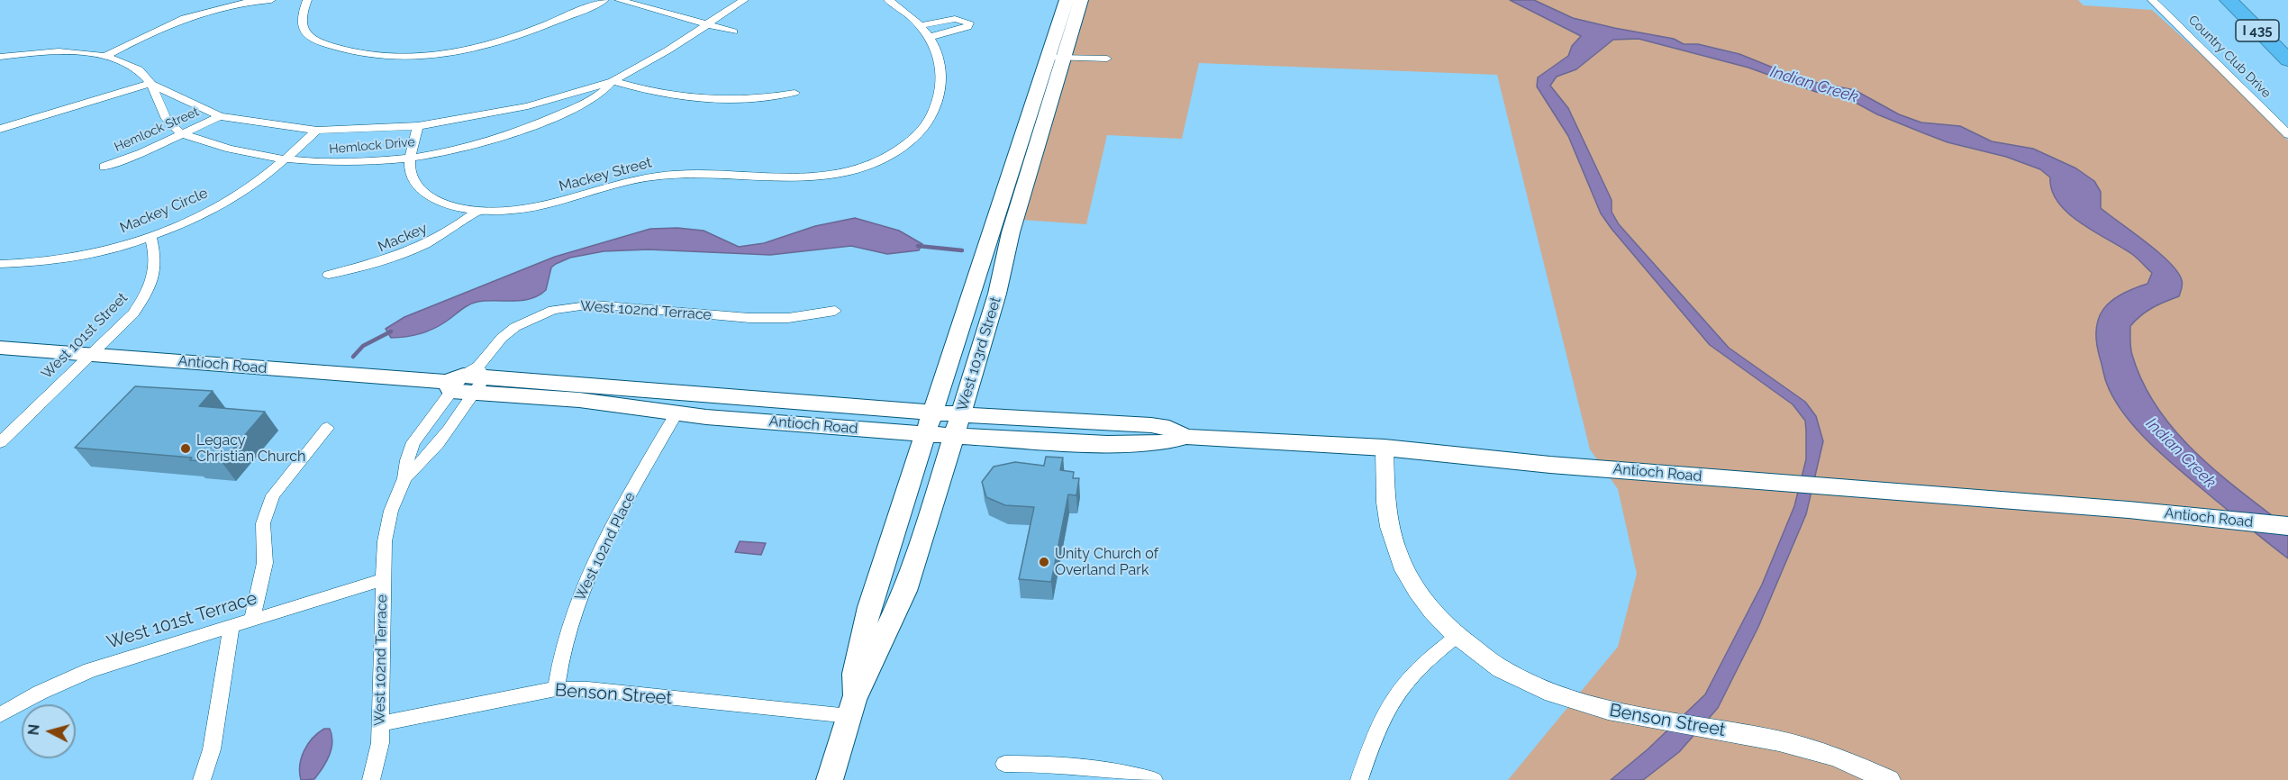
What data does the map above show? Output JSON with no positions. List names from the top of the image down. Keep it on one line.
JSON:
{"streets":{"highway":["I 435"],"main road":["West 103rd Street","Antioch Road"],"street":["Country Club Drive","Hemlock Street","Hemlock Drive","Mackey Street","Mackey Circle","Mackey","West 102nd Terrace","West 101st Street","West 102nd Place","West 101st Terrace","Benson Street"]},"crossings":[["Hemlock Street","Hemlock Drive"],["Hemlock Drive","Mackey Street"],["Hemlock Drive","Mackey Circle"],["Mackey Street","Mackey"],["Mackey Circle","West 101st Street"],["West 102nd Terrace","Antioch Road"],["West 102nd Terrace","West 101st Terrace"],["West 102nd Terrace","Benson Street"],["West 101st Street","Antioch Road"],["West 103rd Street","Antioch Road"],["West 103rd Street","Benson Street"],["Antioch Road","West 102nd Place"],["Antioch Road","Benson Street"],["West 102nd Place","Benson Street"]],"water":["Indian Creek"],"places":["Legacy Christian Church","Unity Church of Overland Park"],"north":"left"}
